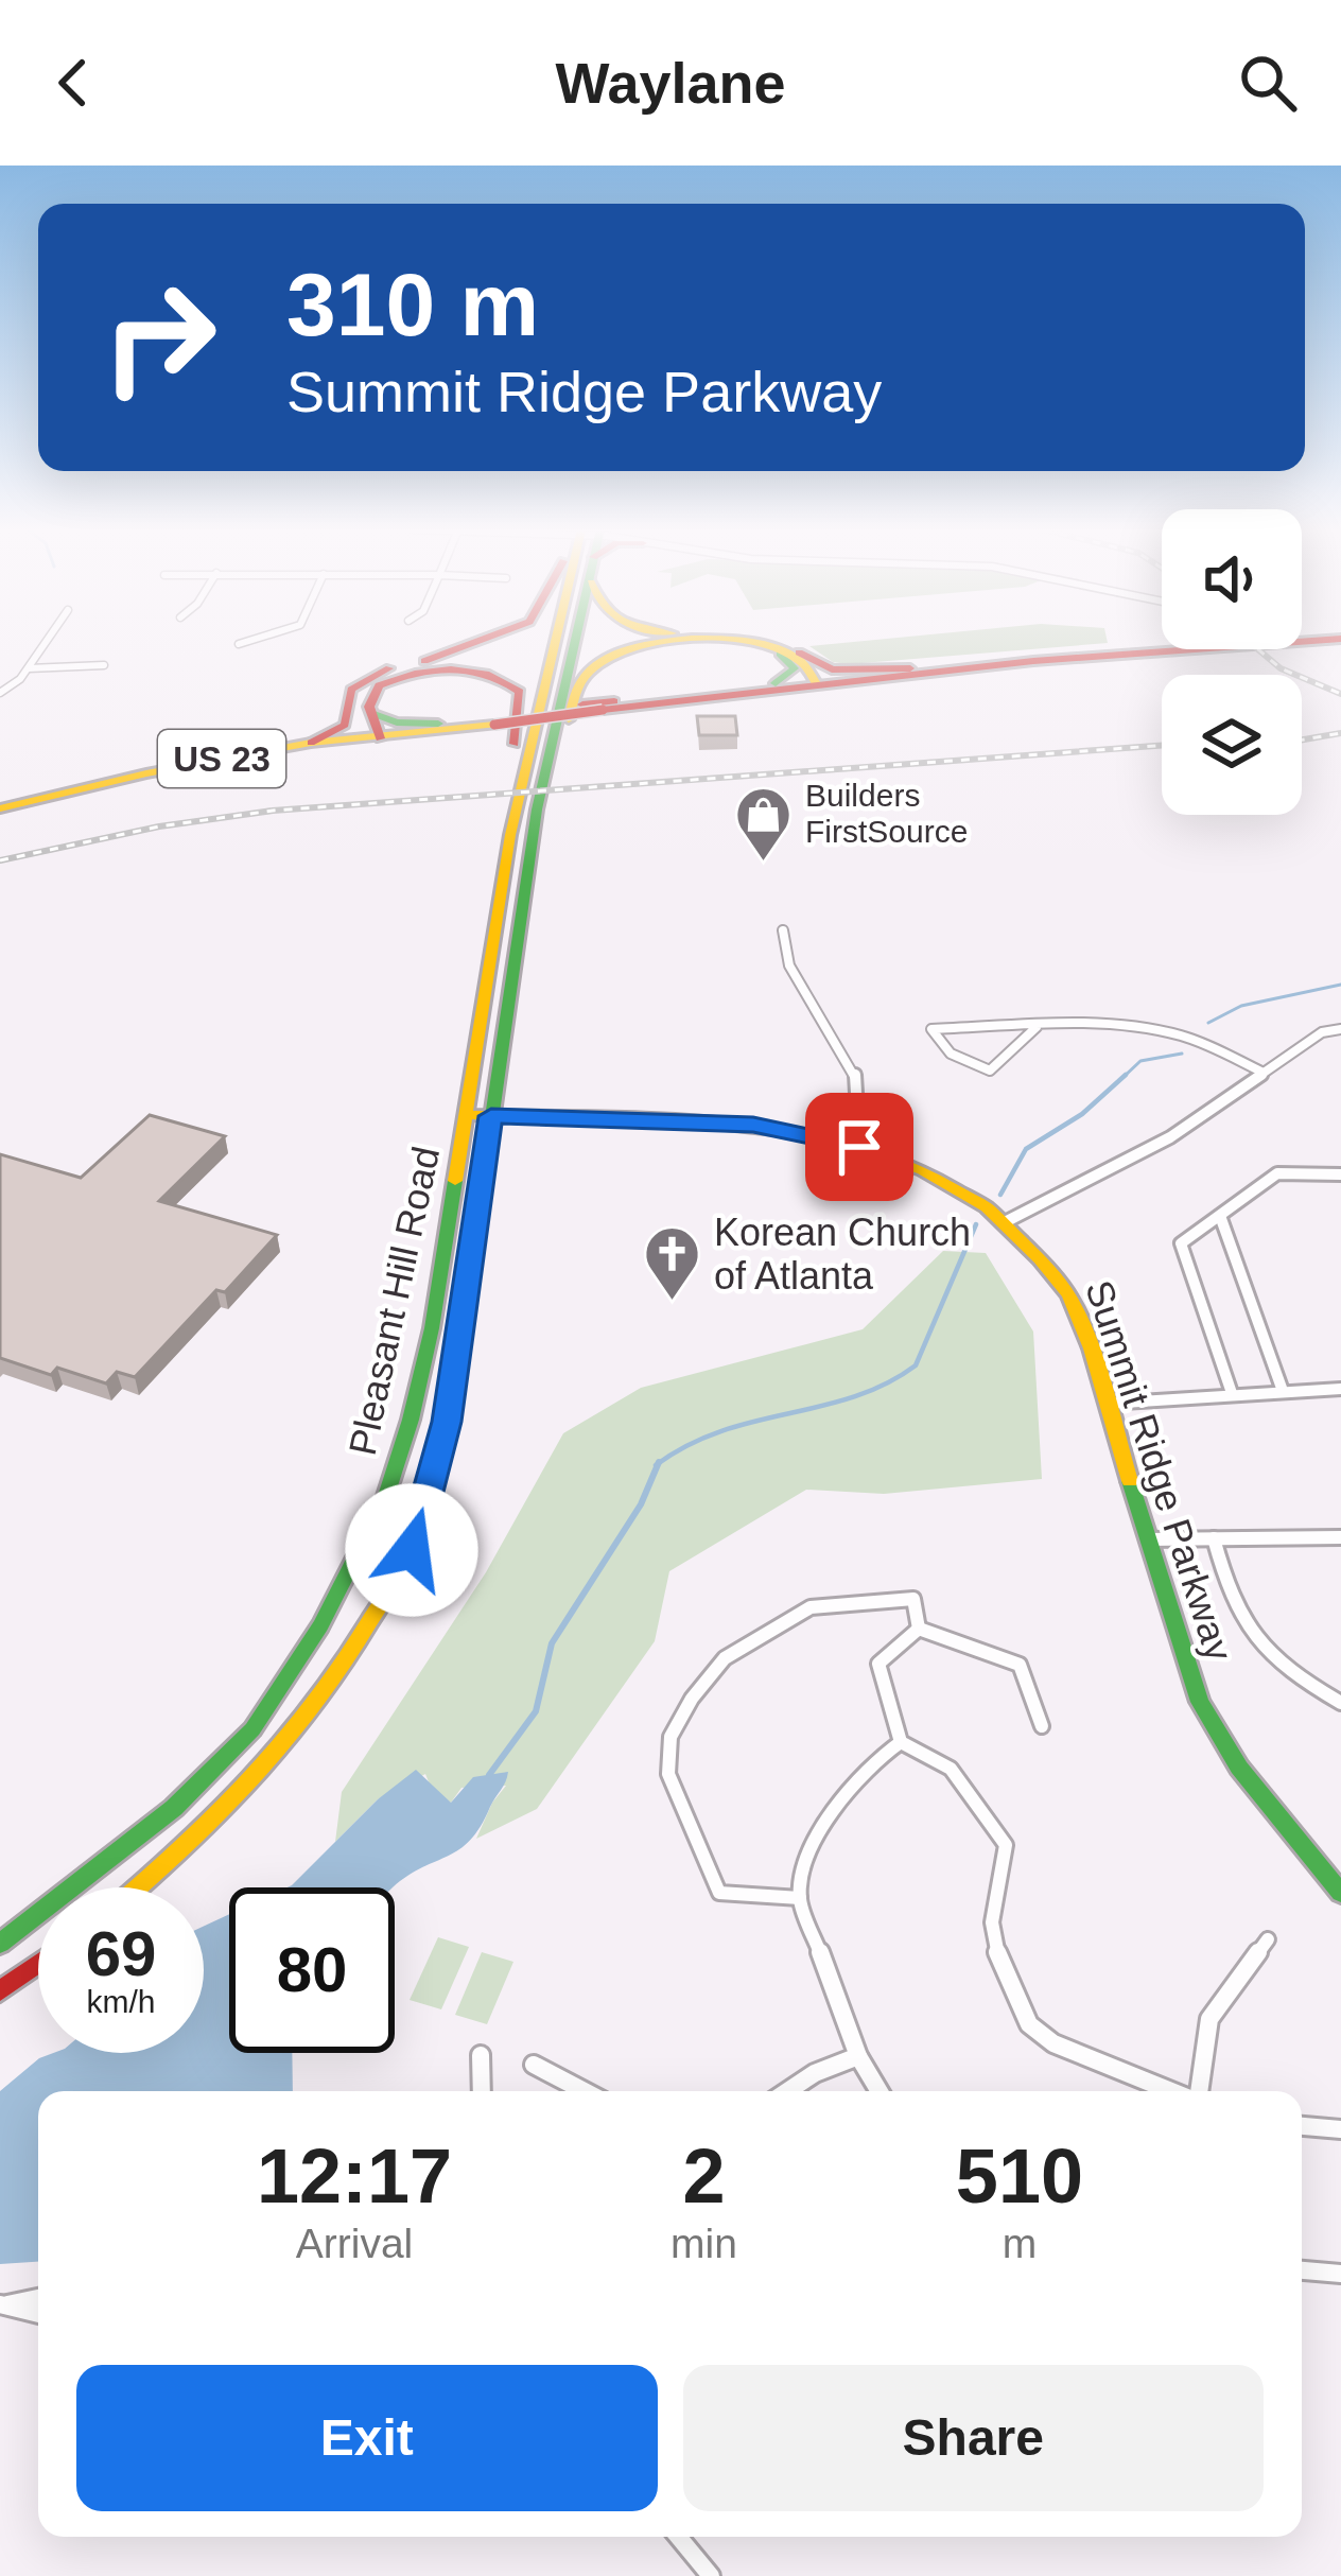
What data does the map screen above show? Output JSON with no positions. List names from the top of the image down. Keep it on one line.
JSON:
{"streets":{"main road":["US 23","Pleasant Hill Road","Summit Ridge Parkway"]},"crossings":[["Pleasant Hill Road","Summit Ridge Parkway"]],"places":{"shop":["Builders FirstSource"],"church":["Korean Church of Atlanta"]},"page":{"header":"Waylane","turn":["310 m","Summit Ridge Parkway"],"speed":"69 km/h","limit":"80","eta":["12:17","Arrival","2","min","510","m"],"buttons":["Exit","Share"]}}
